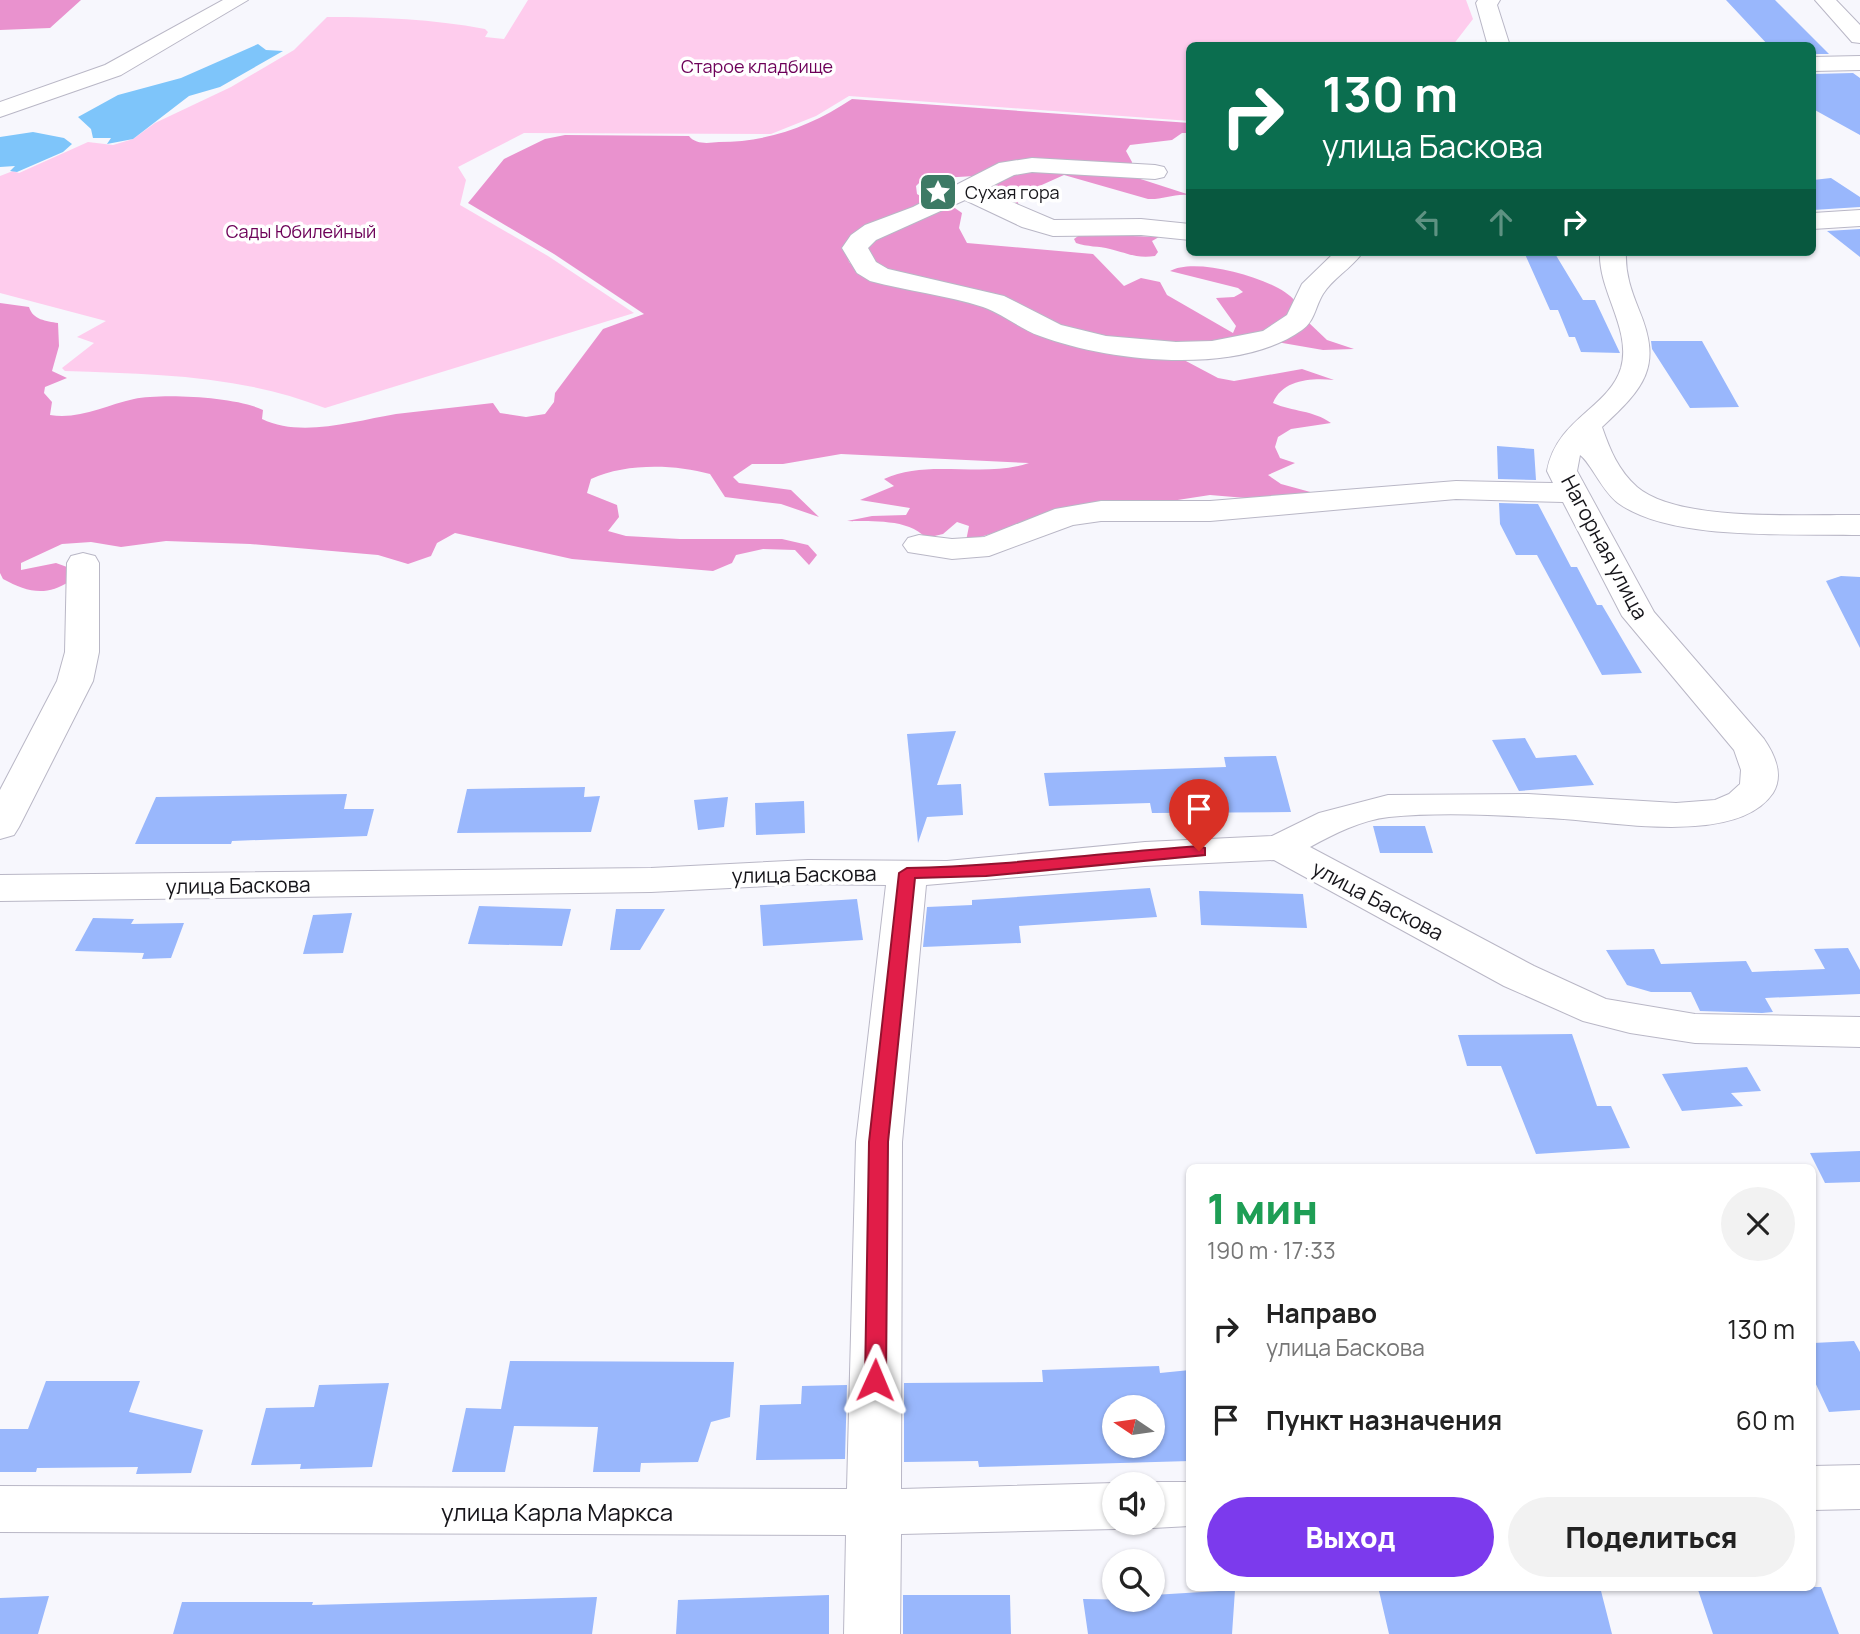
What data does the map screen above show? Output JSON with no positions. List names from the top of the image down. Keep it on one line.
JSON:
{"streets":{"street":["Нагорная улица","улица Баскова","улица Карла Маркса"]},"crossings":[["Нагорная улица","улица Баскова"]],"parks":["Старое кладбище","Сады Юбилейный"],"places":{"place":["Сухая гора"]},"north":"left","page":{"turn":["130 m","улица Баскова"],"heading":["1 мин","190 m · 17:33"],"list":[{"name":"Направо","note":"улица Баскова","value":"130 m"},{"name":"Пункт назначения","value":"60 m"}],"buttons":["Выход","Поделиться"]}}
